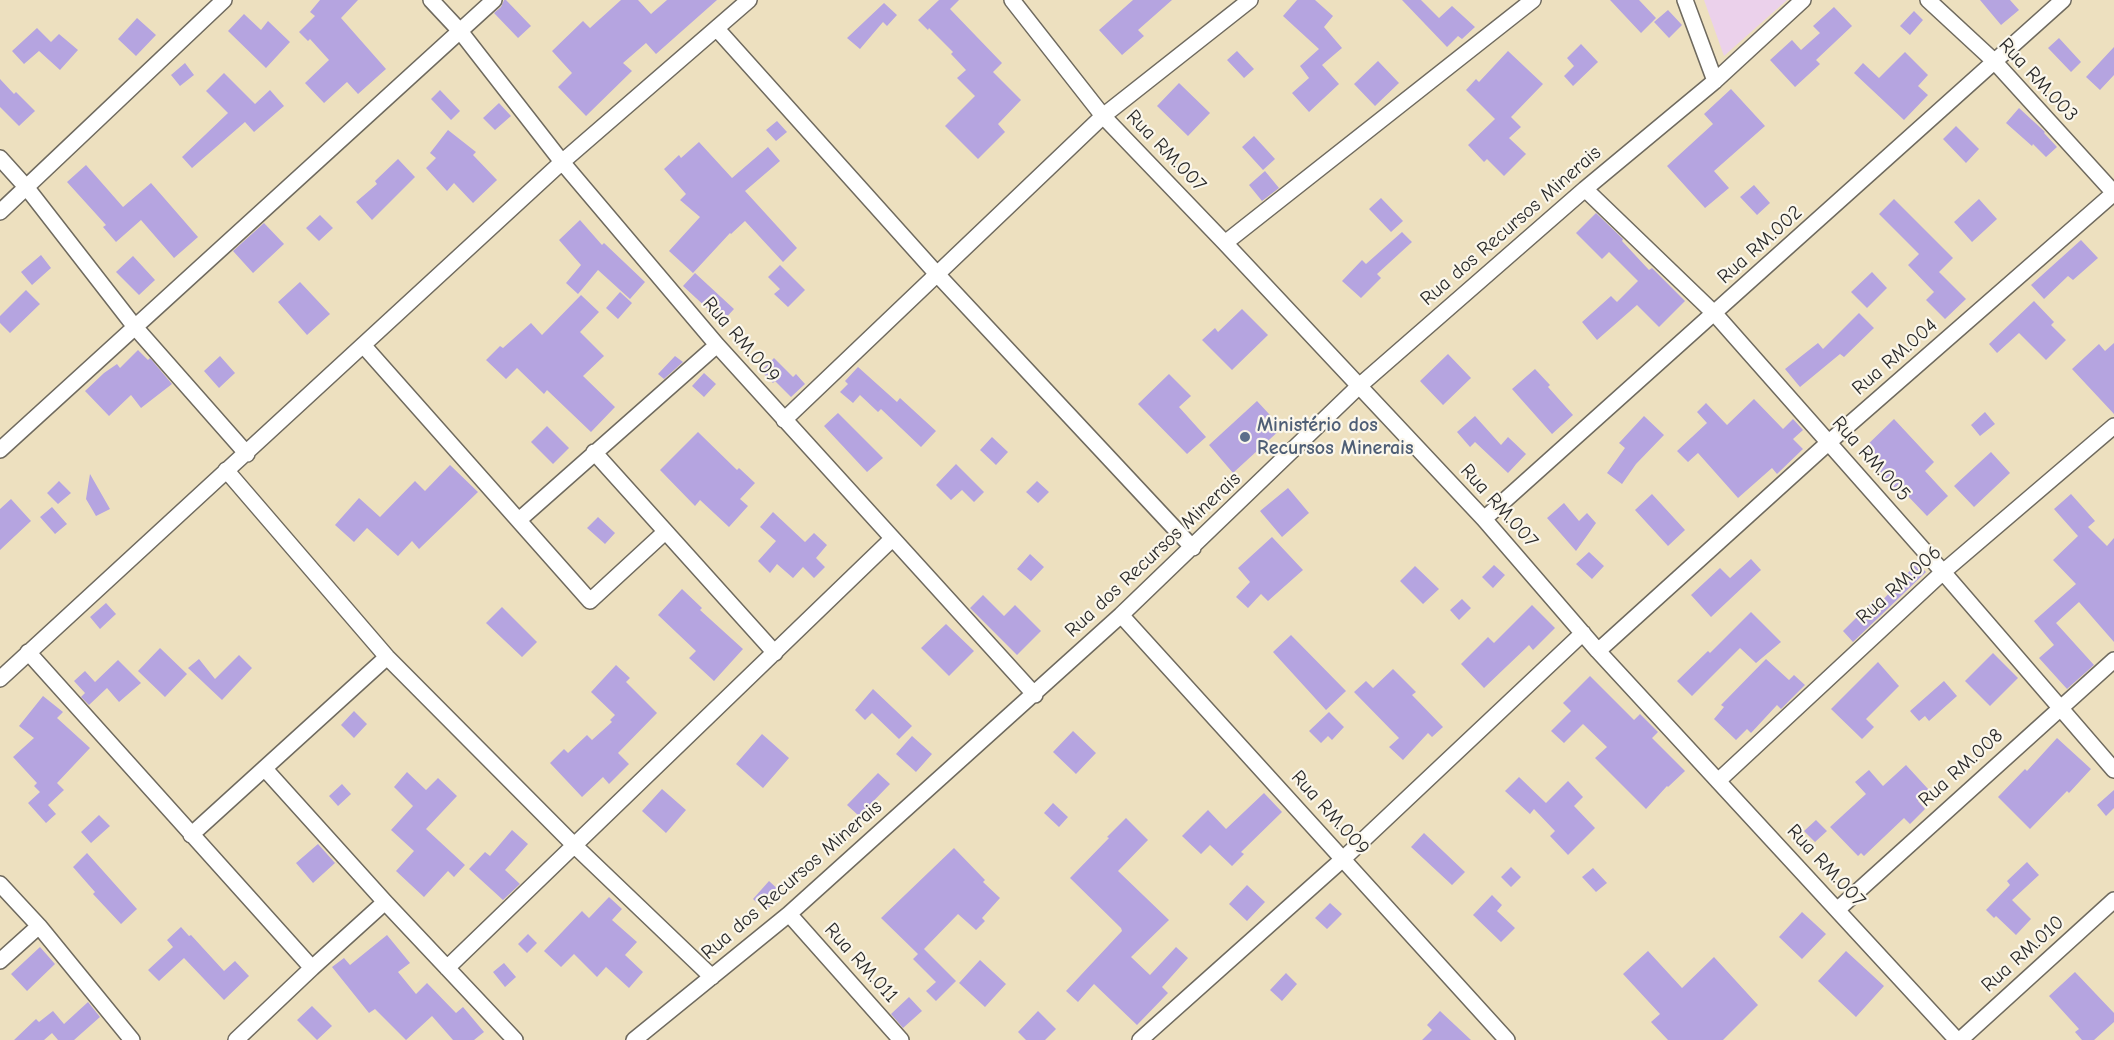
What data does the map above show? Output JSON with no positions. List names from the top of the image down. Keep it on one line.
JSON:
{"streets":{"street":["Rua RM.003","Rua RM.007","Rua dos Recursos Minerais","Rua RM.002","Rua RM.009","Rua RM.004","Rua RM.005","Rua RM.006","Rua RM.008","Rua RM.010","Rua RM.011"]},"crossings":[["Rua RM.003","Rua RM.002"],["Rua RM.003","Rua RM.004"],["Rua RM.007","Rua dos Recursos Minerais"],["Rua RM.007","Rua RM.002"],["Rua RM.007","Rua RM.004"],["Rua RM.007","Rua RM.006"],["Rua RM.007","Rua RM.008"],["Rua RM.007","Rua RM.010"],["Rua dos Recursos Minerais","Rua RM.009"],["Rua dos Recursos Minerais","Rua RM.005"],["Rua dos Recursos Minerais","Rua RM.011"],["Rua RM.002","Rua RM.005"],["Rua RM.004","Rua RM.005"],["Rua RM.005","Rua RM.006"],["Rua RM.005","Rua RM.008"]],"places":["Ministério dos Recursos Minerais"]}
